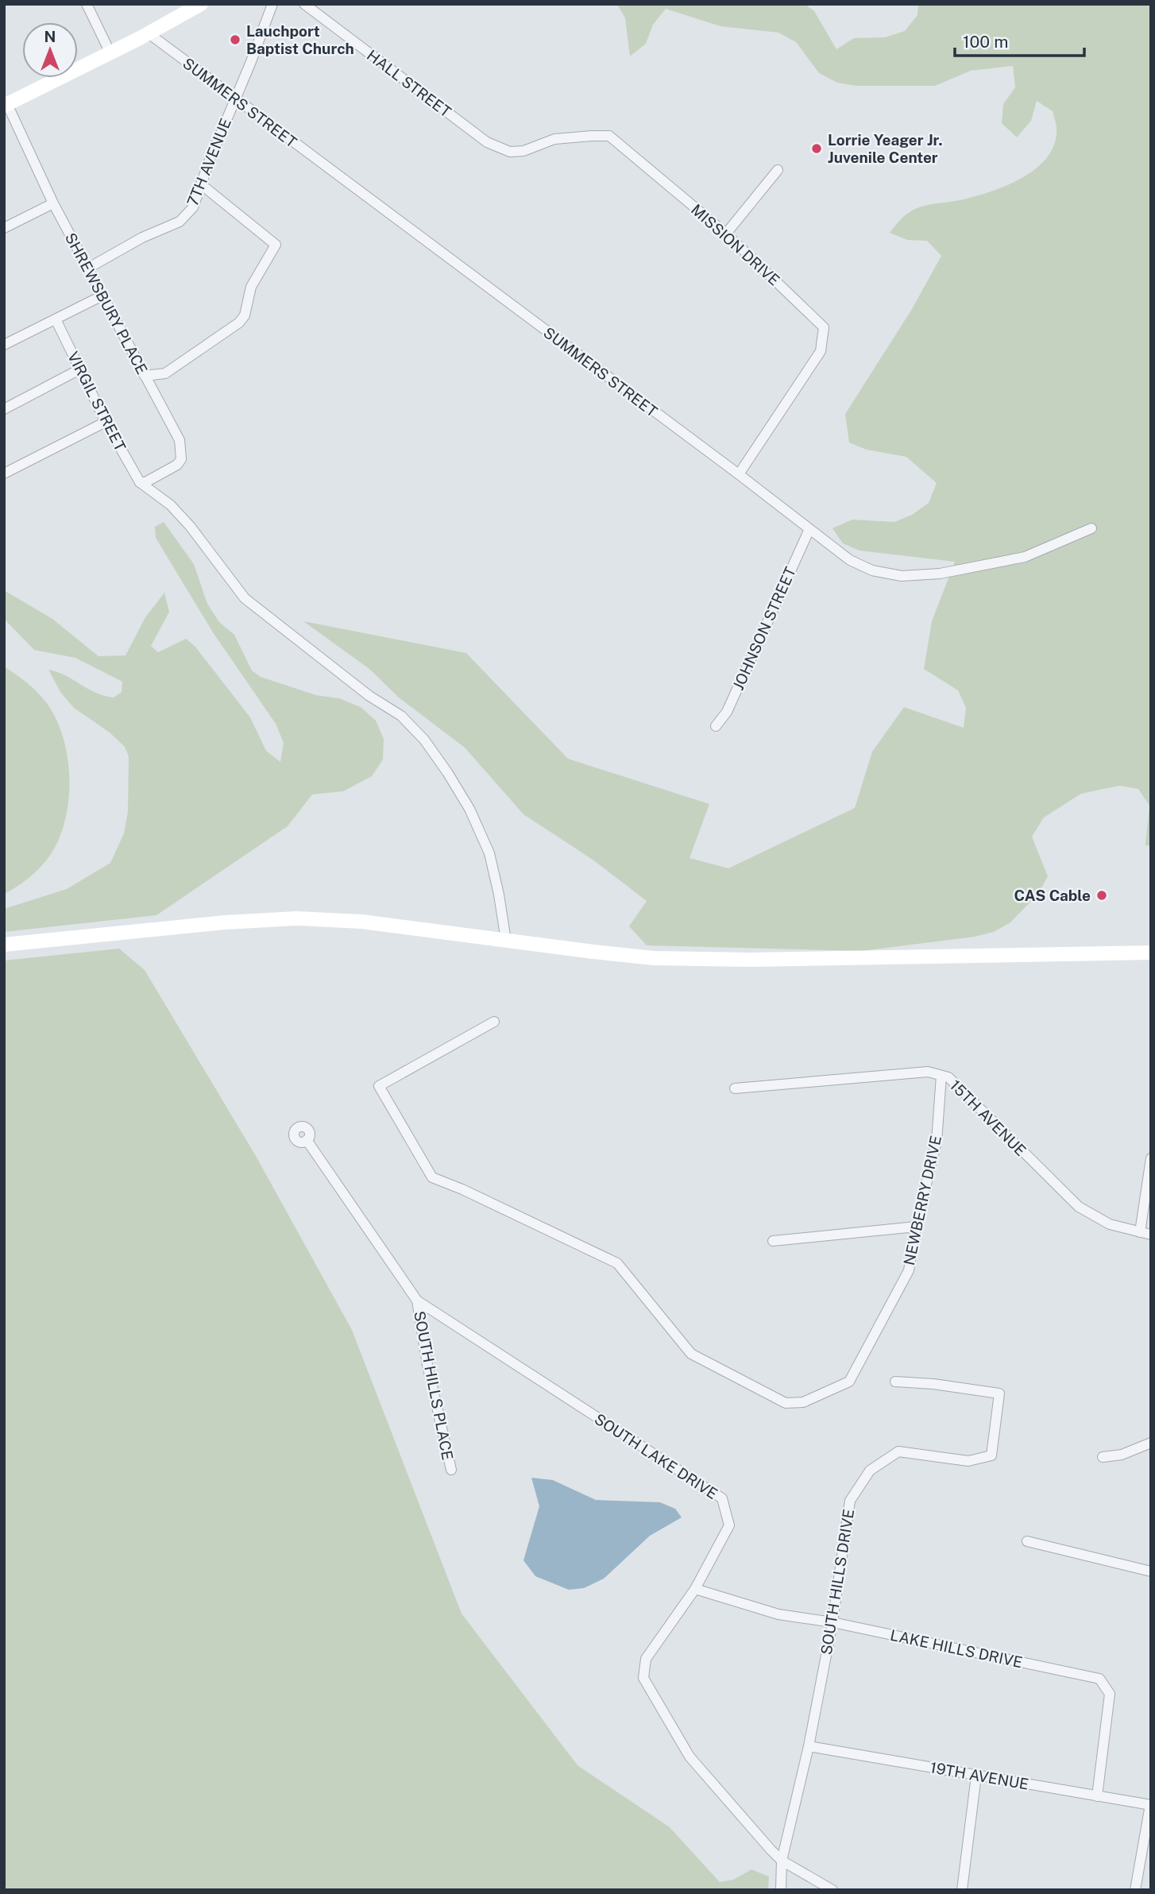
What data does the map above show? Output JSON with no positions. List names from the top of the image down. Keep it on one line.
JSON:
{"streets":{"street":["HALL STREET","SUMMERS STREET","7TH AVENUE","MISSION DRIVE","SHREWSBURY PLACE","VIRGIL STREET","JOHNSON STREET","15TH AVENUE","NEWBERRY DRIVE","SOUTH HILLS PLACE","SOUTH LAKE DRIVE","SOUTH HILLS DRIVE","LAKE HILLS DRIVE","19TH AVENUE"]},"crossings":[["HALL STREET","MISSION DRIVE"],["SUMMERS STREET","7TH AVENUE"],["SUMMERS STREET","MISSION DRIVE"],["SUMMERS STREET","JOHNSON STREET"],["7TH AVENUE","SHREWSBURY PLACE"],["SHREWSBURY PLACE","VIRGIL STREET"],["15TH AVENUE","NEWBERRY DRIVE"],["SOUTH HILLS PLACE","SOUTH LAKE DRIVE"],["SOUTH LAKE DRIVE","SOUTH HILLS DRIVE"],["SOUTH LAKE DRIVE","LAKE HILLS DRIVE"],["SOUTH HILLS DRIVE","LAKE HILLS DRIVE"],["SOUTH HILLS DRIVE","19TH AVENUE"],["LAKE HILLS DRIVE","19TH AVENUE"]],"places":["Lauchport Baptist Church","Lorrie Yeager Jr. Juvenile Center","CAS Cable"],"scale_bar":"100 m","north":"top"}
